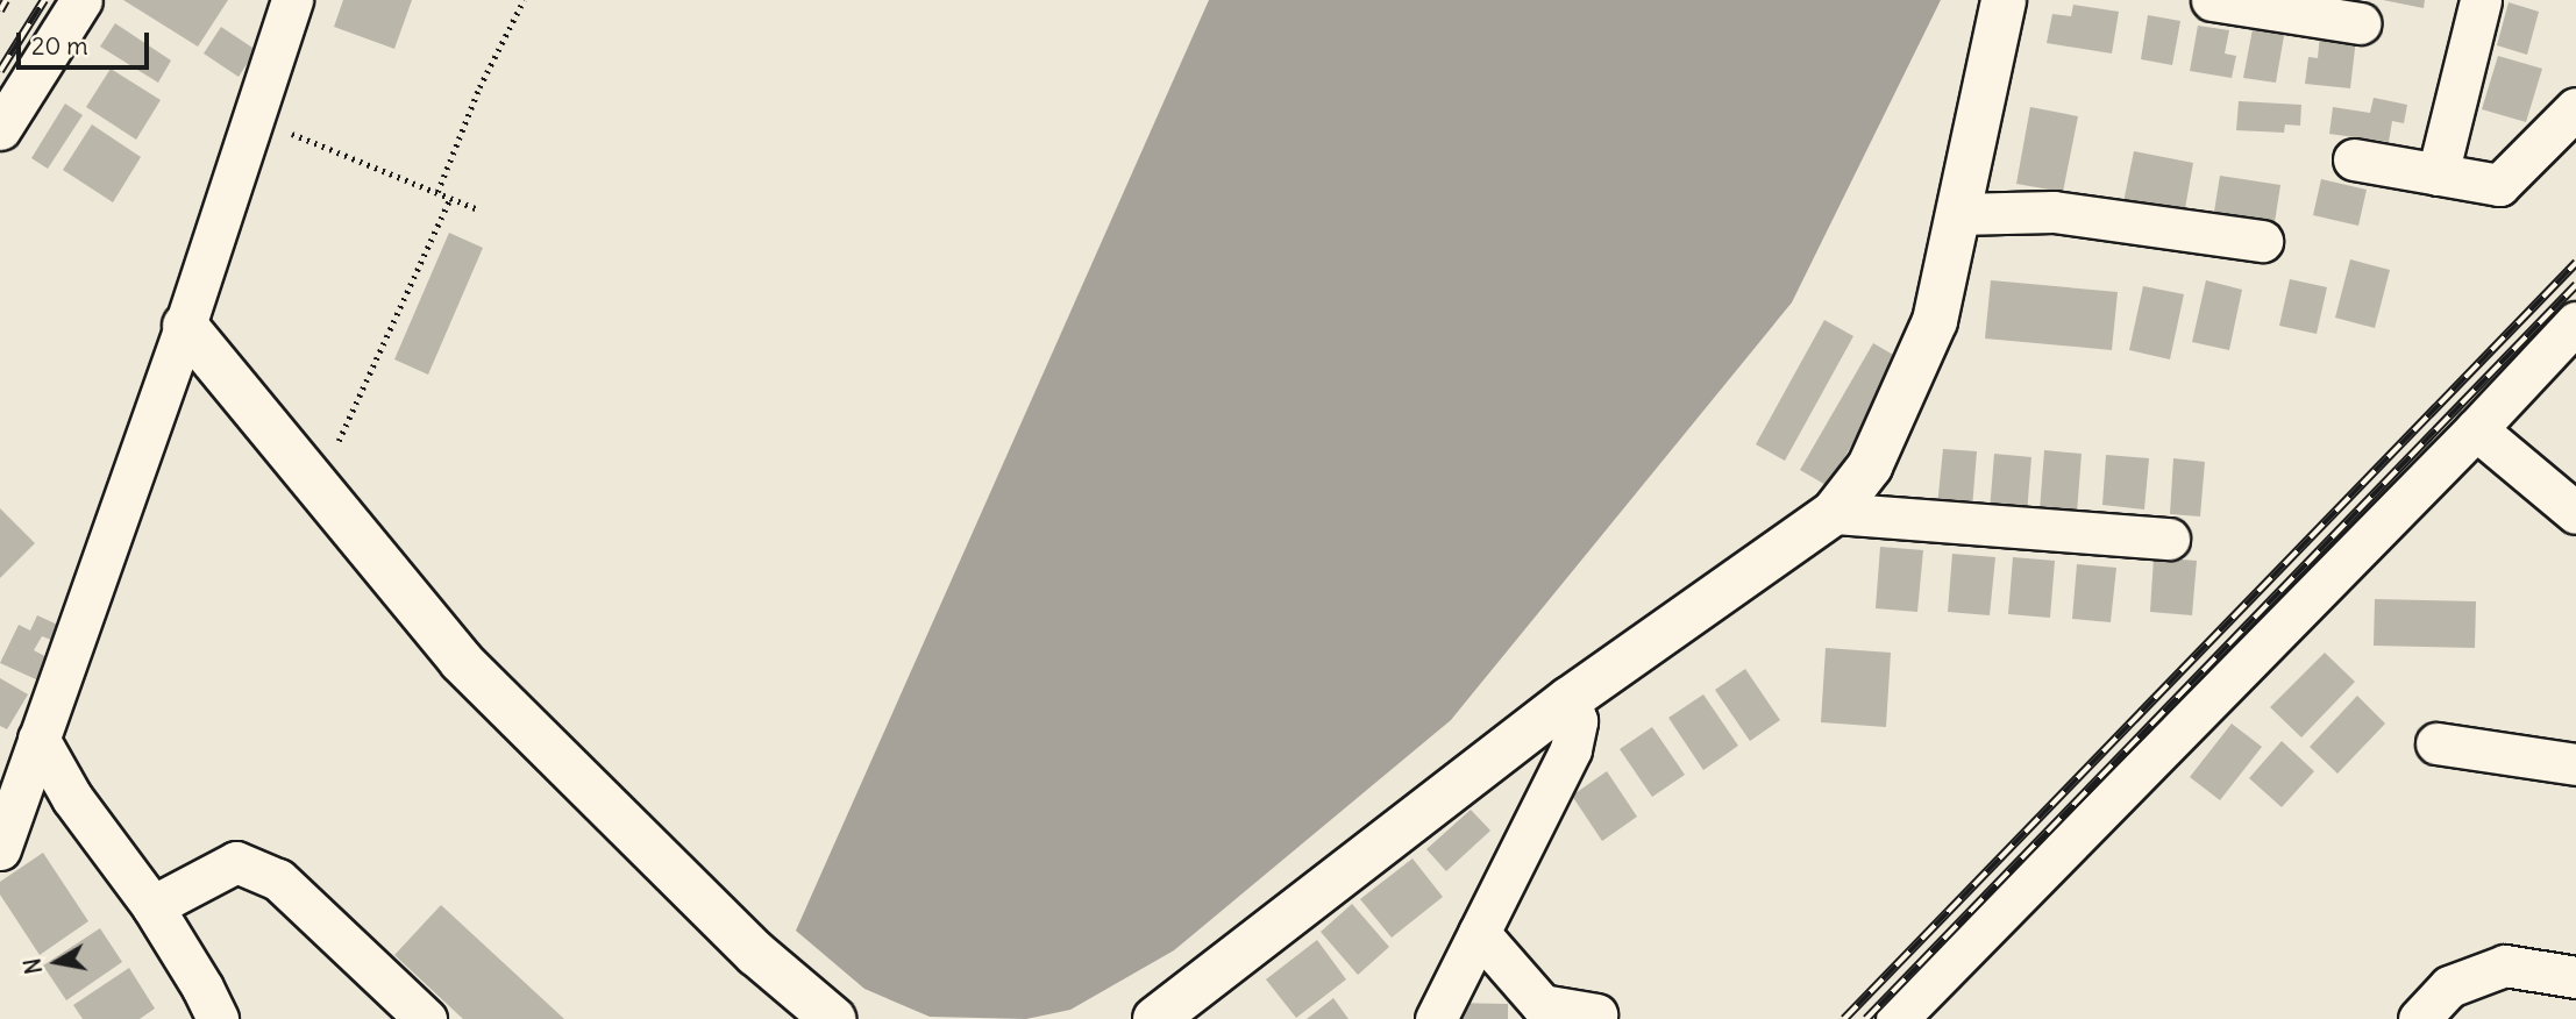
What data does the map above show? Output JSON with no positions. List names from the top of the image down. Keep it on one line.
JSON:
{"scale_bar":"20 m","north":"left"}
